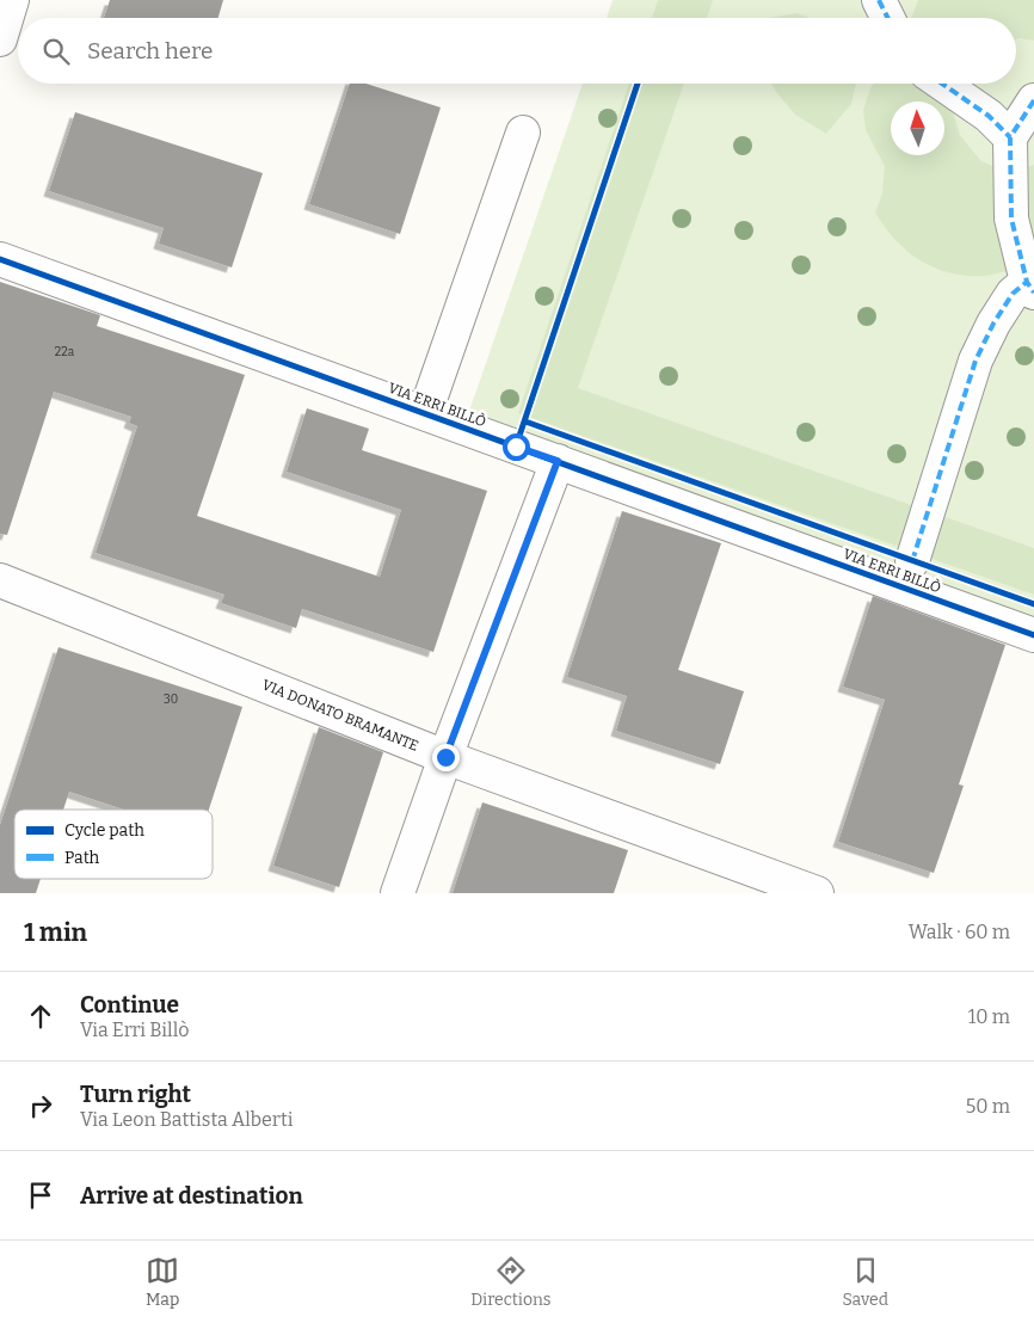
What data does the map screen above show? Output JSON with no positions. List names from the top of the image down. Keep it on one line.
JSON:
{"streets":{"street":["VIA ERRI BILLÒ","VIA DONATO BRAMANTE"]},"house_numbers":["22a","30"],"legend":["Cycle path","Path"],"north":"top","page":{"search":"Search here","heading":["1 min","Walk · 60 m"],"list":[["Continue","Via Erri Billò","10 m"],["Turn right","Via Leon Battista Alberti","50 m"],"Arrive at destination"],"nav":["Map","Directions","Saved"]}}
